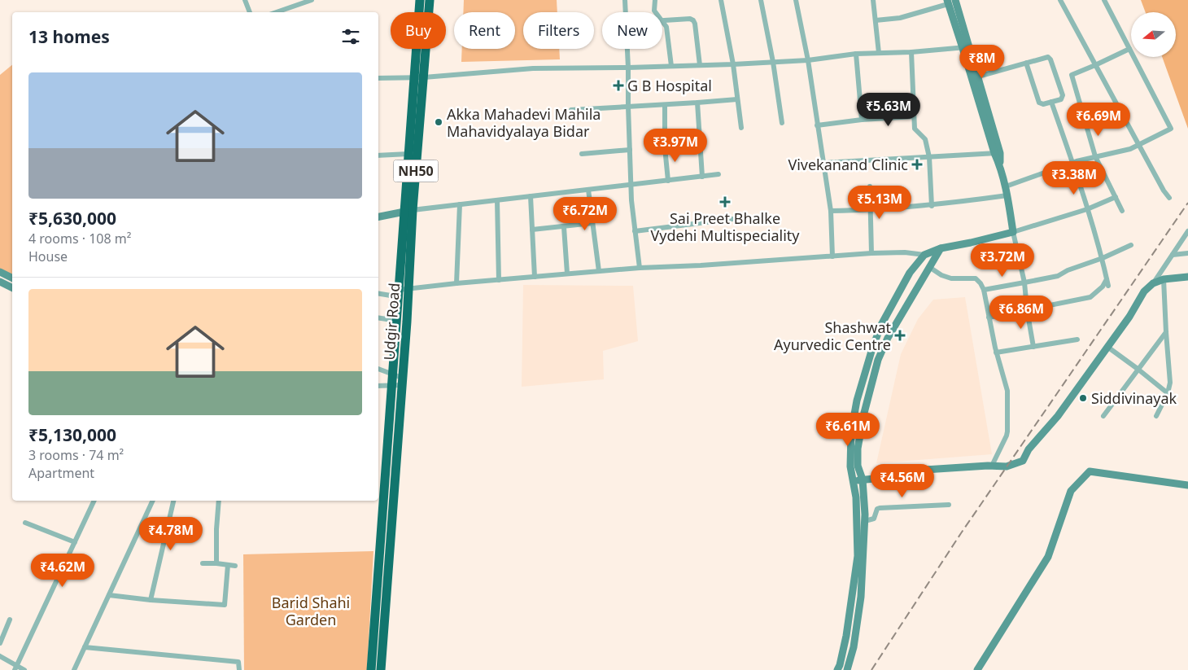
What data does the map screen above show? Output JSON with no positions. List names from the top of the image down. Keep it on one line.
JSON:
{"streets":{"highway":["NH50","Udgir Road"]},"parks":["Barid Shahi Garden"],"places":{"health":["G B Hospital","Vivekanand Clinic","Sai Preet Bhalke Vydehi Multispeciality","Shashwat Ayurvedic Centre"],"other":["Akka Mahadevi Mahila Mahavidyalaya Bidar","Siddivinayak"]},"north":"left","page":{"chip":["Buy","Rent","Filters","New"],"heading":"13 homes","price":["₹8M","₹5.63M","₹6.69M","₹3.97M","₹3.38M","₹5.13M","₹6.72M","₹3.72M","₹6.86M","₹6.61M","₹4.56M","₹4.78M","₹4.62M"],"list":[{"name":"₹5,630,000","note":"4 rooms · 108 m² · House"},{"name":"₹5,130,000","note":"3 rooms · 74 m² · Apartment"}]}}
